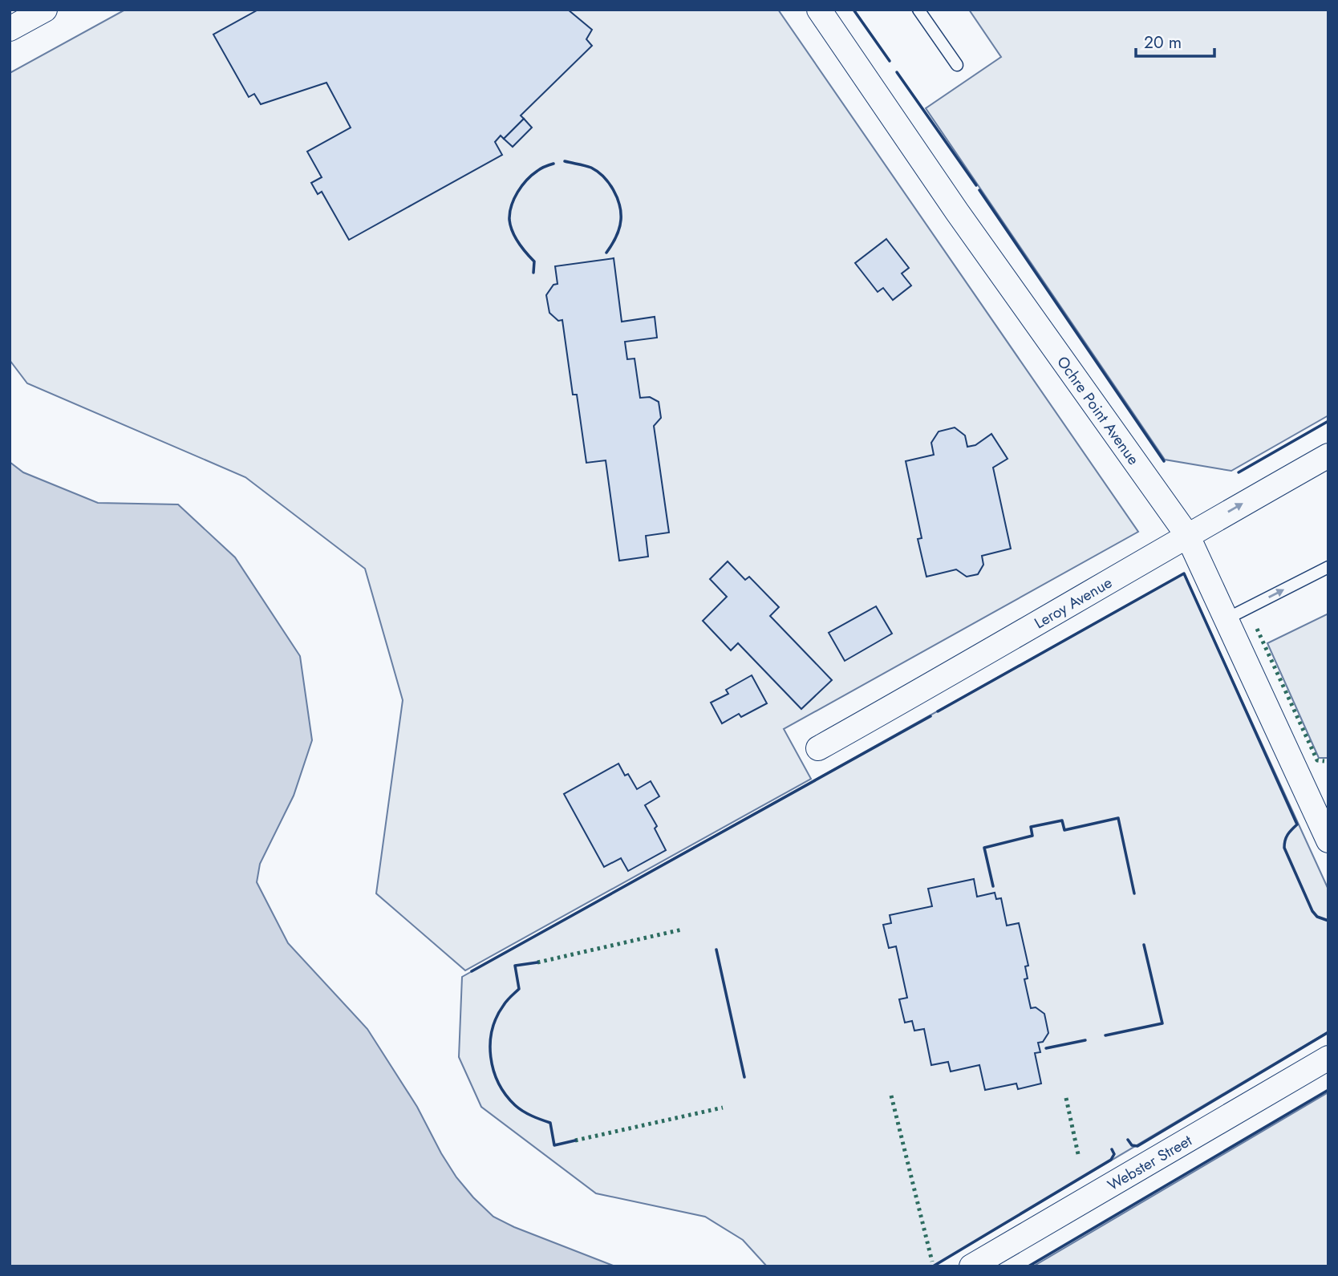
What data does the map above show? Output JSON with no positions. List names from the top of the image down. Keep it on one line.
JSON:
{"streets":{"street":["Ochre Point Avenue","Leroy Avenue","Webster Street"]},"crossings":[["Ochre Point Avenue","Leroy Avenue"]],"scale_bar":"20 m"}
